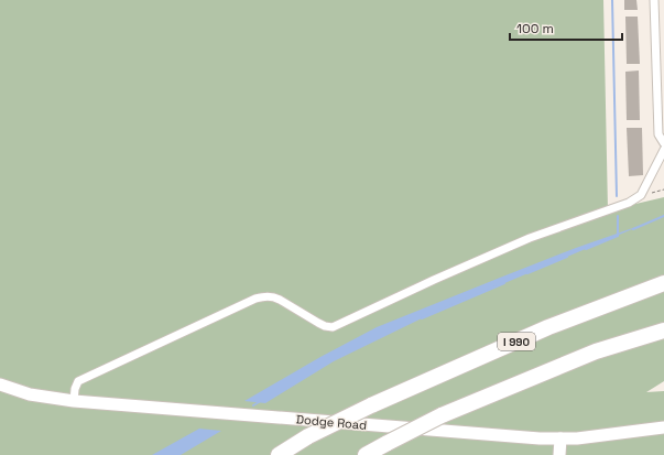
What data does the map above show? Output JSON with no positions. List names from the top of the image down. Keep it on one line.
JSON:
{"streets":{"highway":["I 990"],"street":["Dodge Road"]},"scale_bar":"100 m"}
